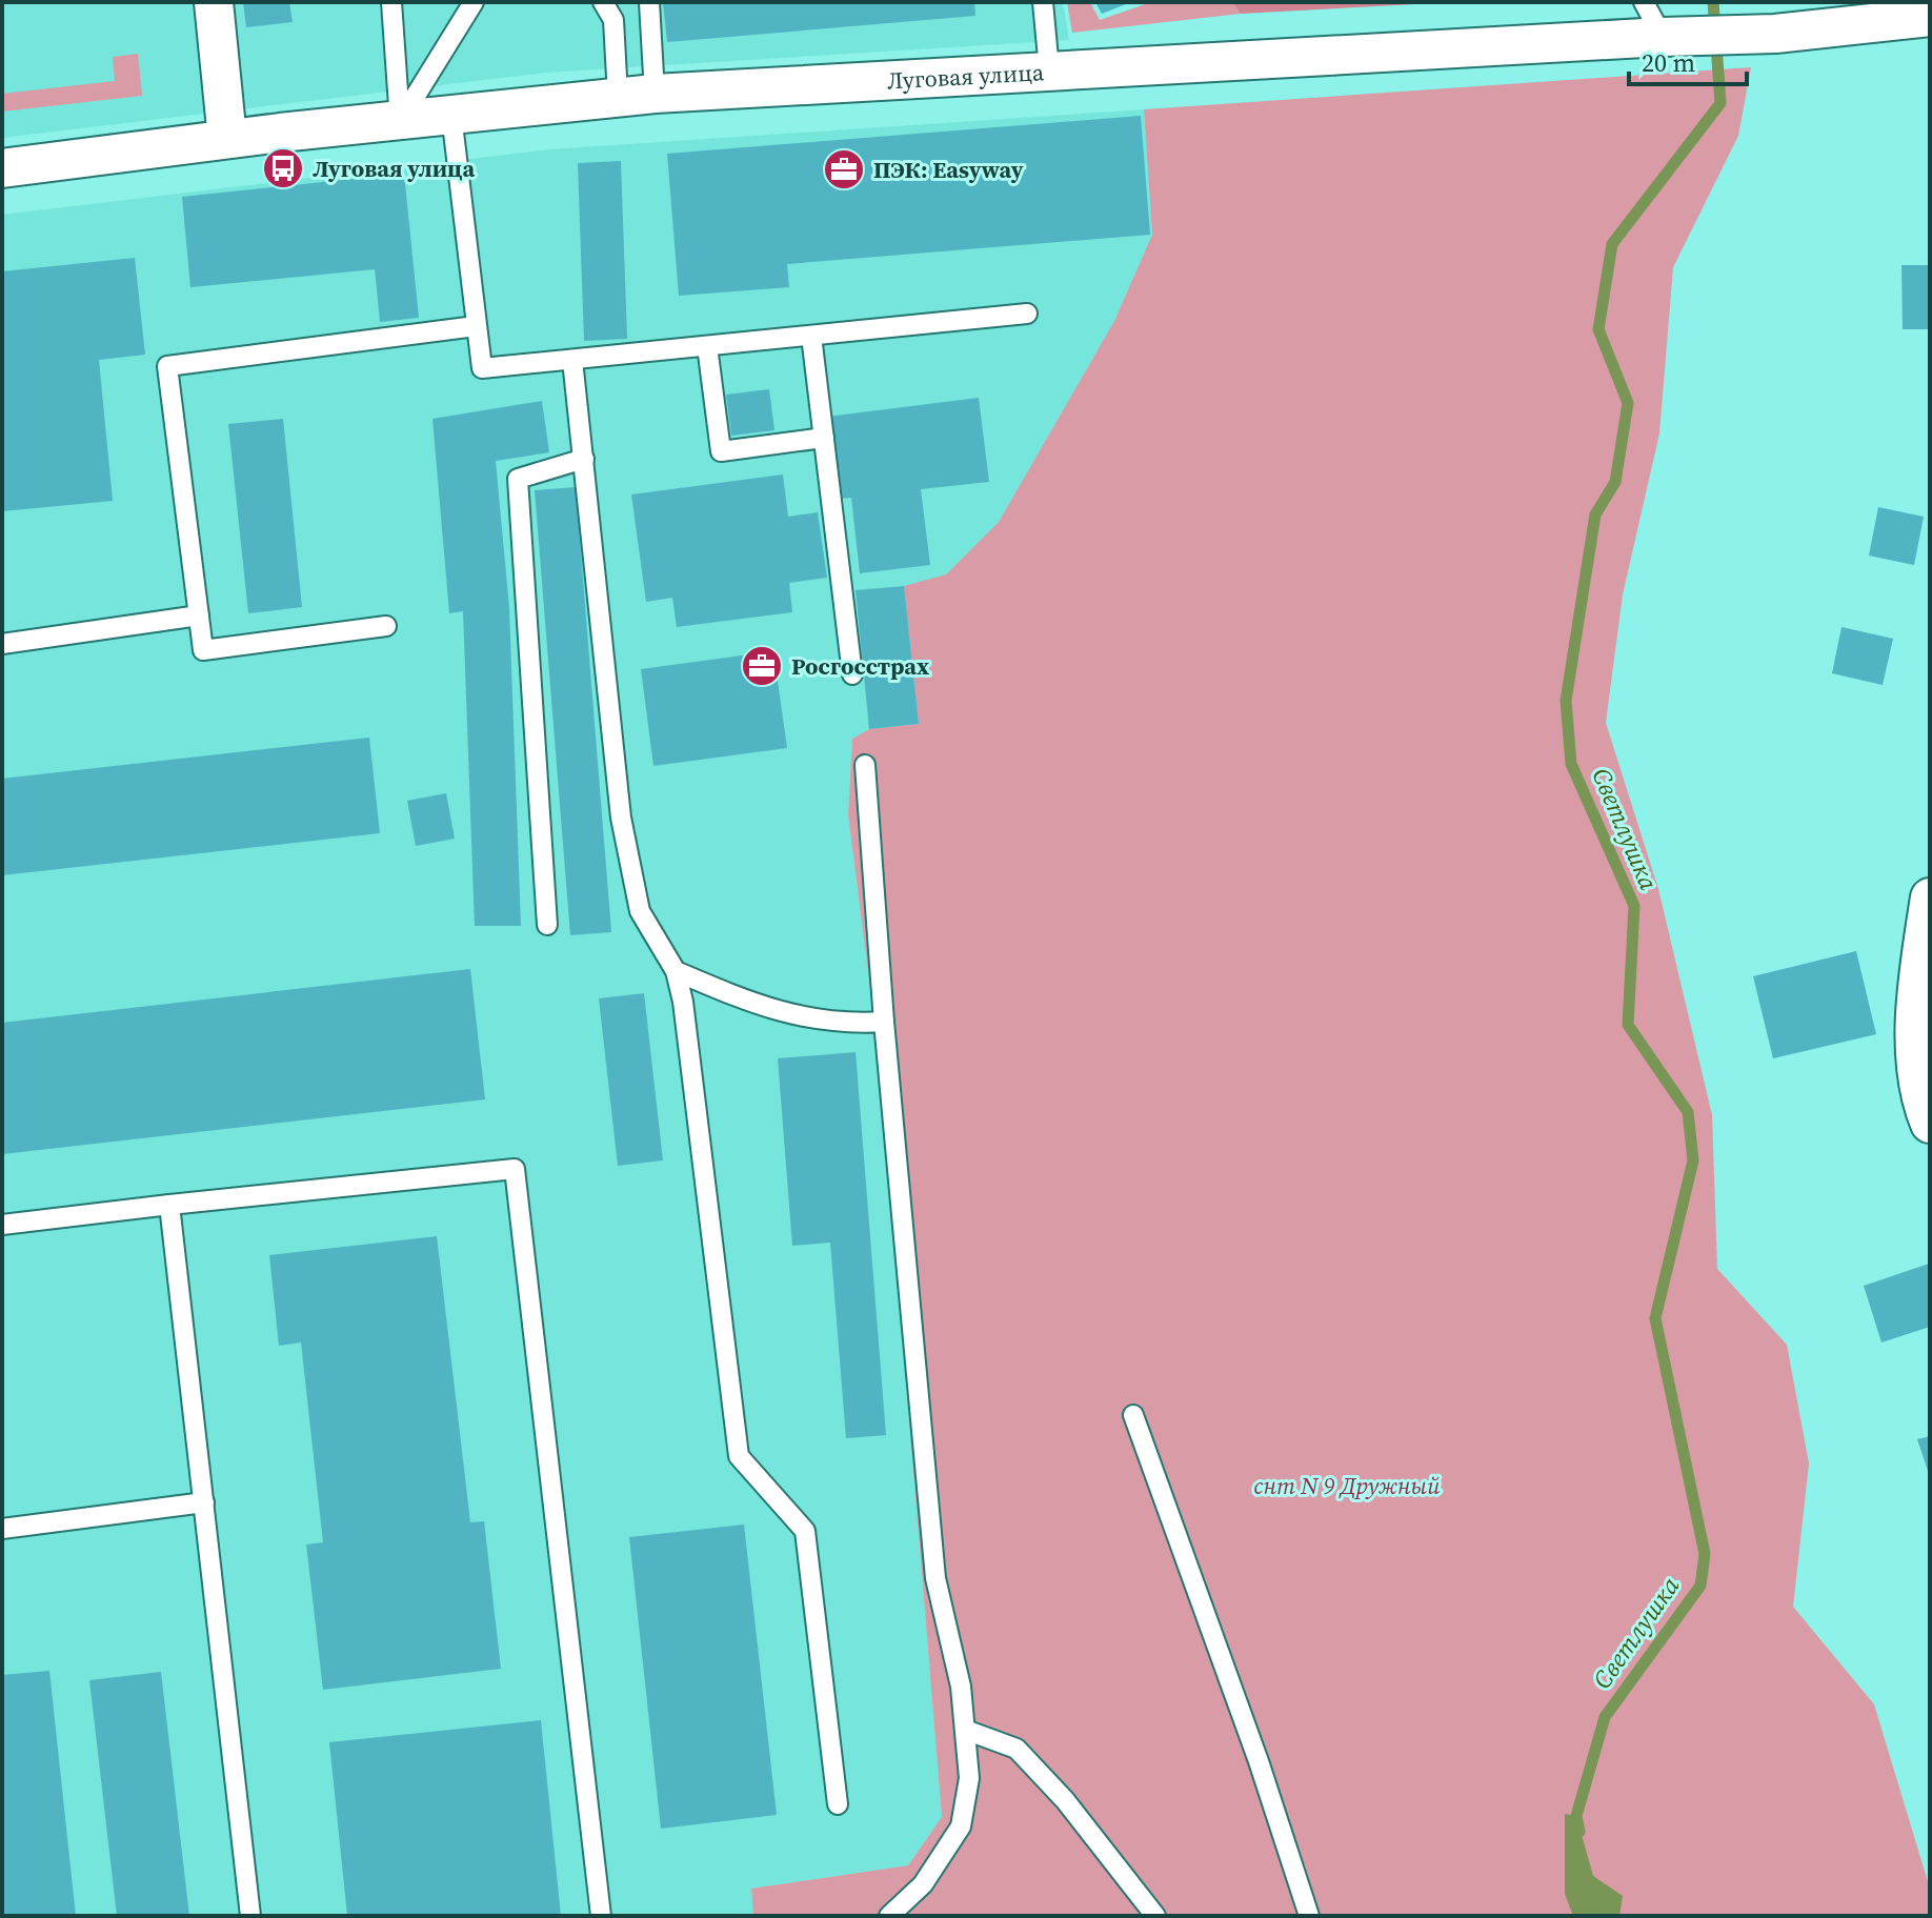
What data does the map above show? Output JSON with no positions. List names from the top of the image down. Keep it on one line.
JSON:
{"streets":{"street":["Луговая улица"]},"water":["Светлушка"],"parks":["снт N 9 Дружный"],"places":{"bus stop":["Луговая улица"],"office":["ПЭК: Easyway","Росгосстрах"]},"scale_bar":"20 m"}
